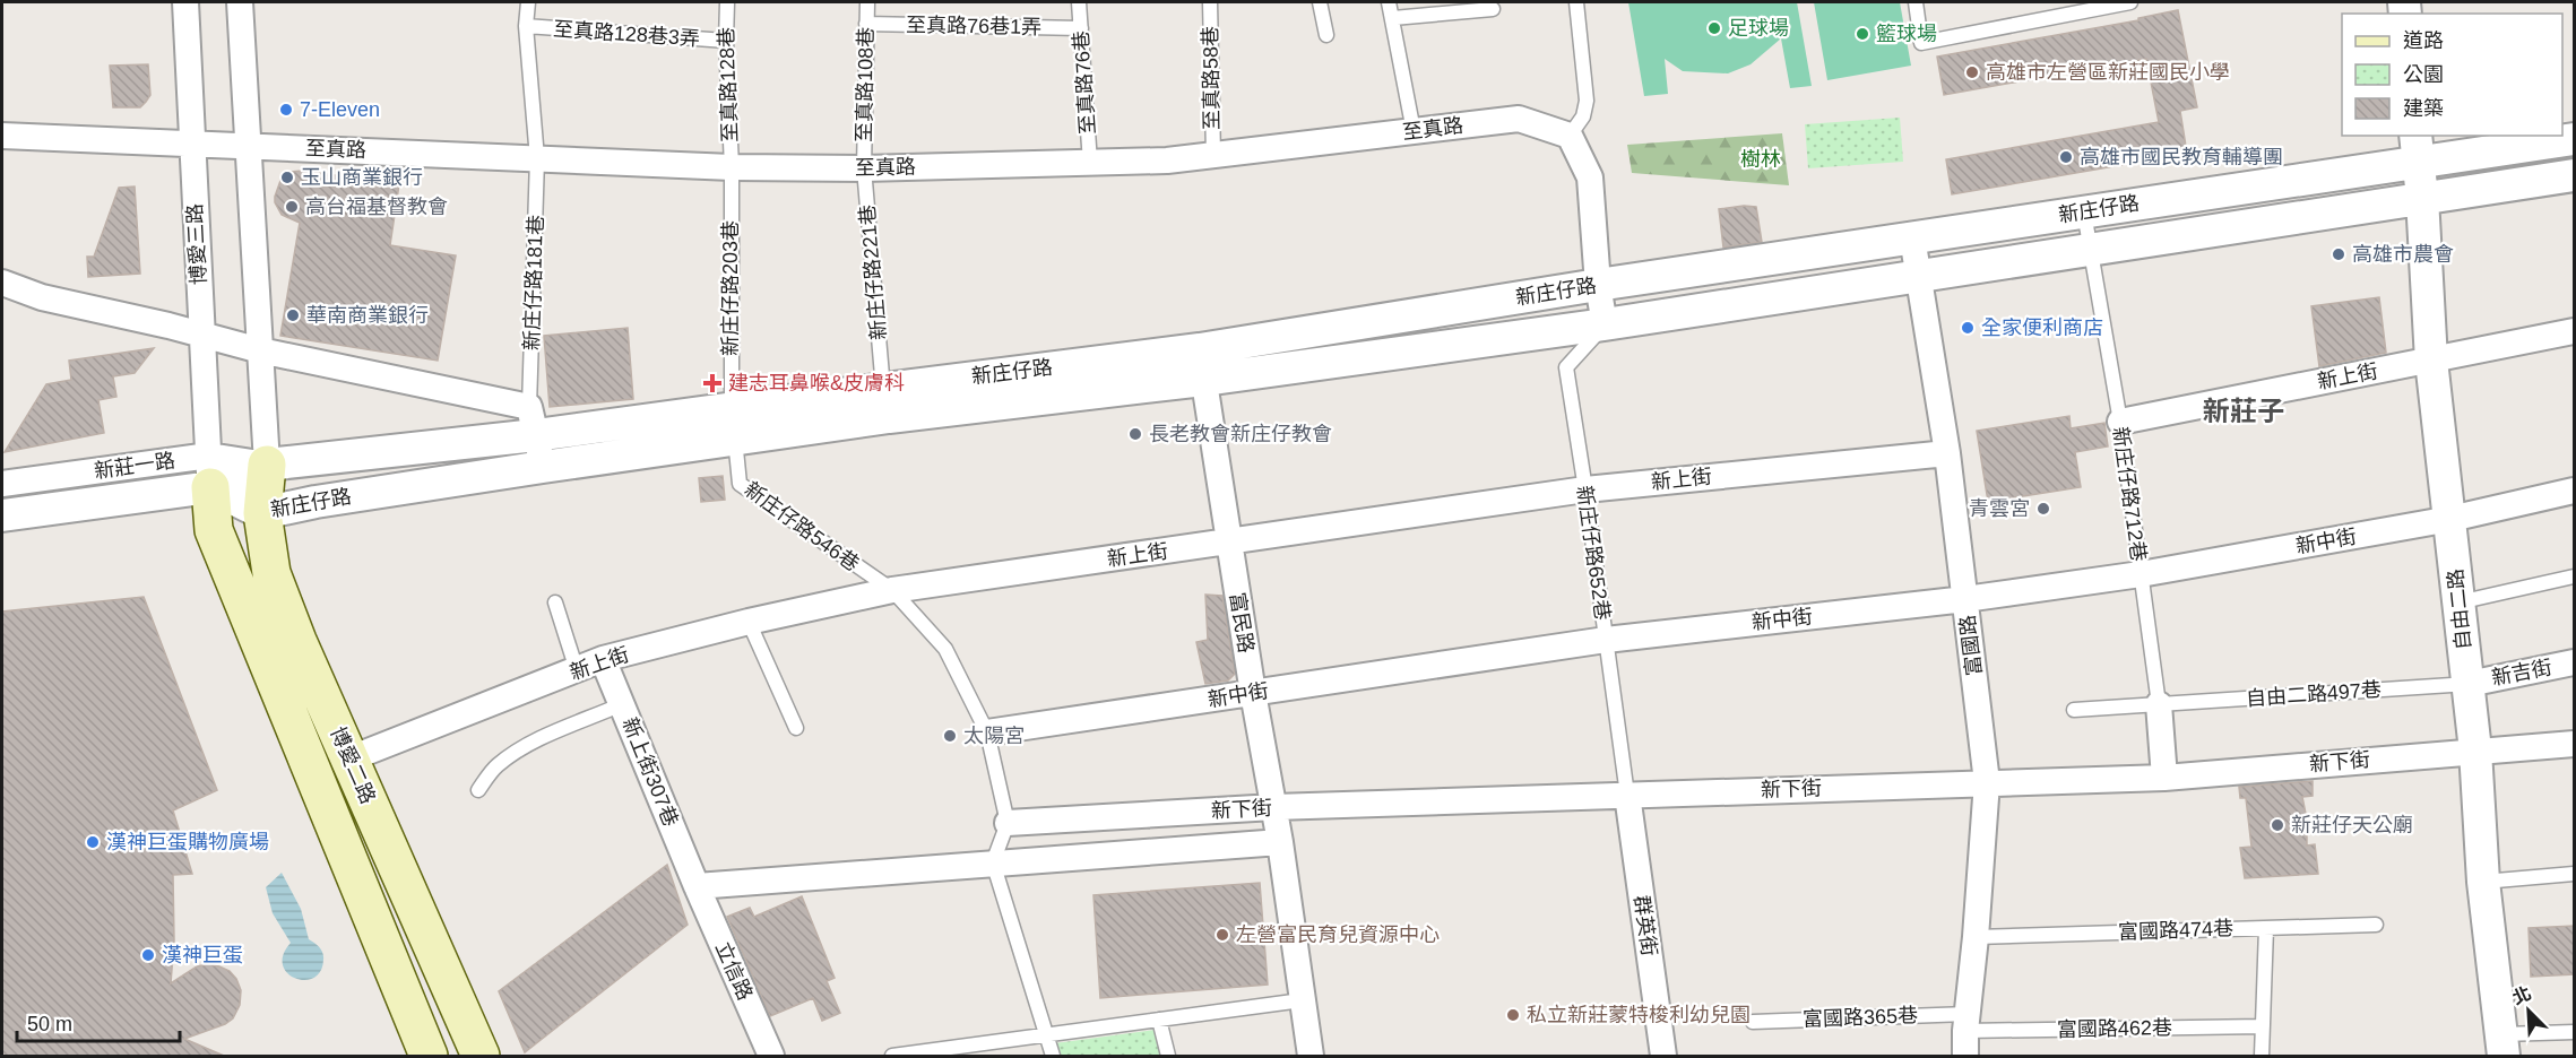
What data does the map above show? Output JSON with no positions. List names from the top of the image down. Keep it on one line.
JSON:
{"streets":{"main road":["博愛二路"],"street":["至真路","新庄仔路","博愛三路","新上街","新莊一路","新庄仔路712巷","新中街","自由二路","富民路","富國路","新吉街","新下街","新上街307巷","群英街","立信路"],"lane":["至真路76巷1弄","至真路128巷3弄","至真路58巷","至真路76巷","至真路128巷","至真路108巷","新庄仔路221巷","新庄仔路181巷","新庄仔路203巷","新庄仔路546巷","新庄仔路652巷","自由二路497巷","富國路474巷","富國路365巷","富國路462巷"]},"crossings":[["至真路76巷1弄","至真路76巷"],["至真路76巷1弄","至真路108巷"],["至真路128巷3弄","至真路128巷"],["至真路128巷3弄","新庄仔路181巷"],["至真路58巷","至真路"],["至真路76巷","至真路"],["至真路128巷","至真路"],["至真路128巷","新庄仔路203巷"],["至真路108巷","至真路"],["至真路108巷","新庄仔路221巷"],["至真路","博愛三路"],["至真路","新庄仔路221巷"],["至真路","新庄仔路181巷"],["至真路","新庄仔路203巷"],["新庄仔路","博愛三路"],["新庄仔路","新庄仔路221巷"],["新庄仔路","新庄仔路181巷"],["新庄仔路","新庄仔路203巷"],["新庄仔路","新莊一路"],["新庄仔路","新庄仔路712巷"],["新庄仔路","新庄仔路546巷"],["新庄仔路","新庄仔路652巷"],["新庄仔路","自由二路"],["新庄仔路","富民路"],["新庄仔路","富國路"],["新庄仔路","博愛二路"],["博愛三路","新莊一路"],["博愛三路","博愛二路"],["新庄仔路203巷","新庄仔路546巷"],["新上街","新庄仔路712巷"],["新上街","新庄仔路546巷"],["新上街","新庄仔路652巷"],["新上街","自由二路"],["新上街","富民路"],["新上街","富國路"],["新上街","博愛二路"],["新上街","新上街307巷"],["新莊一路","博愛二路"],["新庄仔路712巷","新中街"],["新庄仔路712巷","自由二路497巷"],["新庄仔路712巷","新下街"],["新庄仔路546巷","新中街"],["新庄仔路546巷","新下街"],["新中街","新庄仔路652巷"],["新中街","自由二路"],["新中街","富民路"],["新中街","富國路"],["新庄仔路652巷","新下街"],["新庄仔路652巷","群英街"],["自由二路","新吉街"],["自由二路","自由二路497巷"],["自由二路","新下街"],["富民路","新下街"],["富國路","新下街"],["富國路","富國路474巷"],["富國路","富國路365巷"],["富國路","富國路462巷"],["新吉街","自由二路497巷"],["新下街","新上街307巷"],["新下街","群英街"],["新下街","立信路"],["新上街307巷","立信路"],["富國路365巷","富國路462巷"]],"districts":["新莊子"],"parks":["樹林"],"places":{"other":["足球場","籃球場","高雄市左營區新莊國民小學","7-Eleven","高雄市國民教育輔導團","玉山商業銀行","高台福基督教會","高雄市農會","華南商業銀行","全家便利商店","長老教會新庄仔教會","青雲宮","太陽宮","新莊仔天公廟","漢神巨蛋購物廣場","左營富民育兒資源中心","漢神巨蛋","私立新莊蒙特梭利幼兒園"],"health":["建志耳鼻喉&皮膚科"]},"legend":["道路","公園","建築"],"scale_bar":"50 m","north":"top left"}
